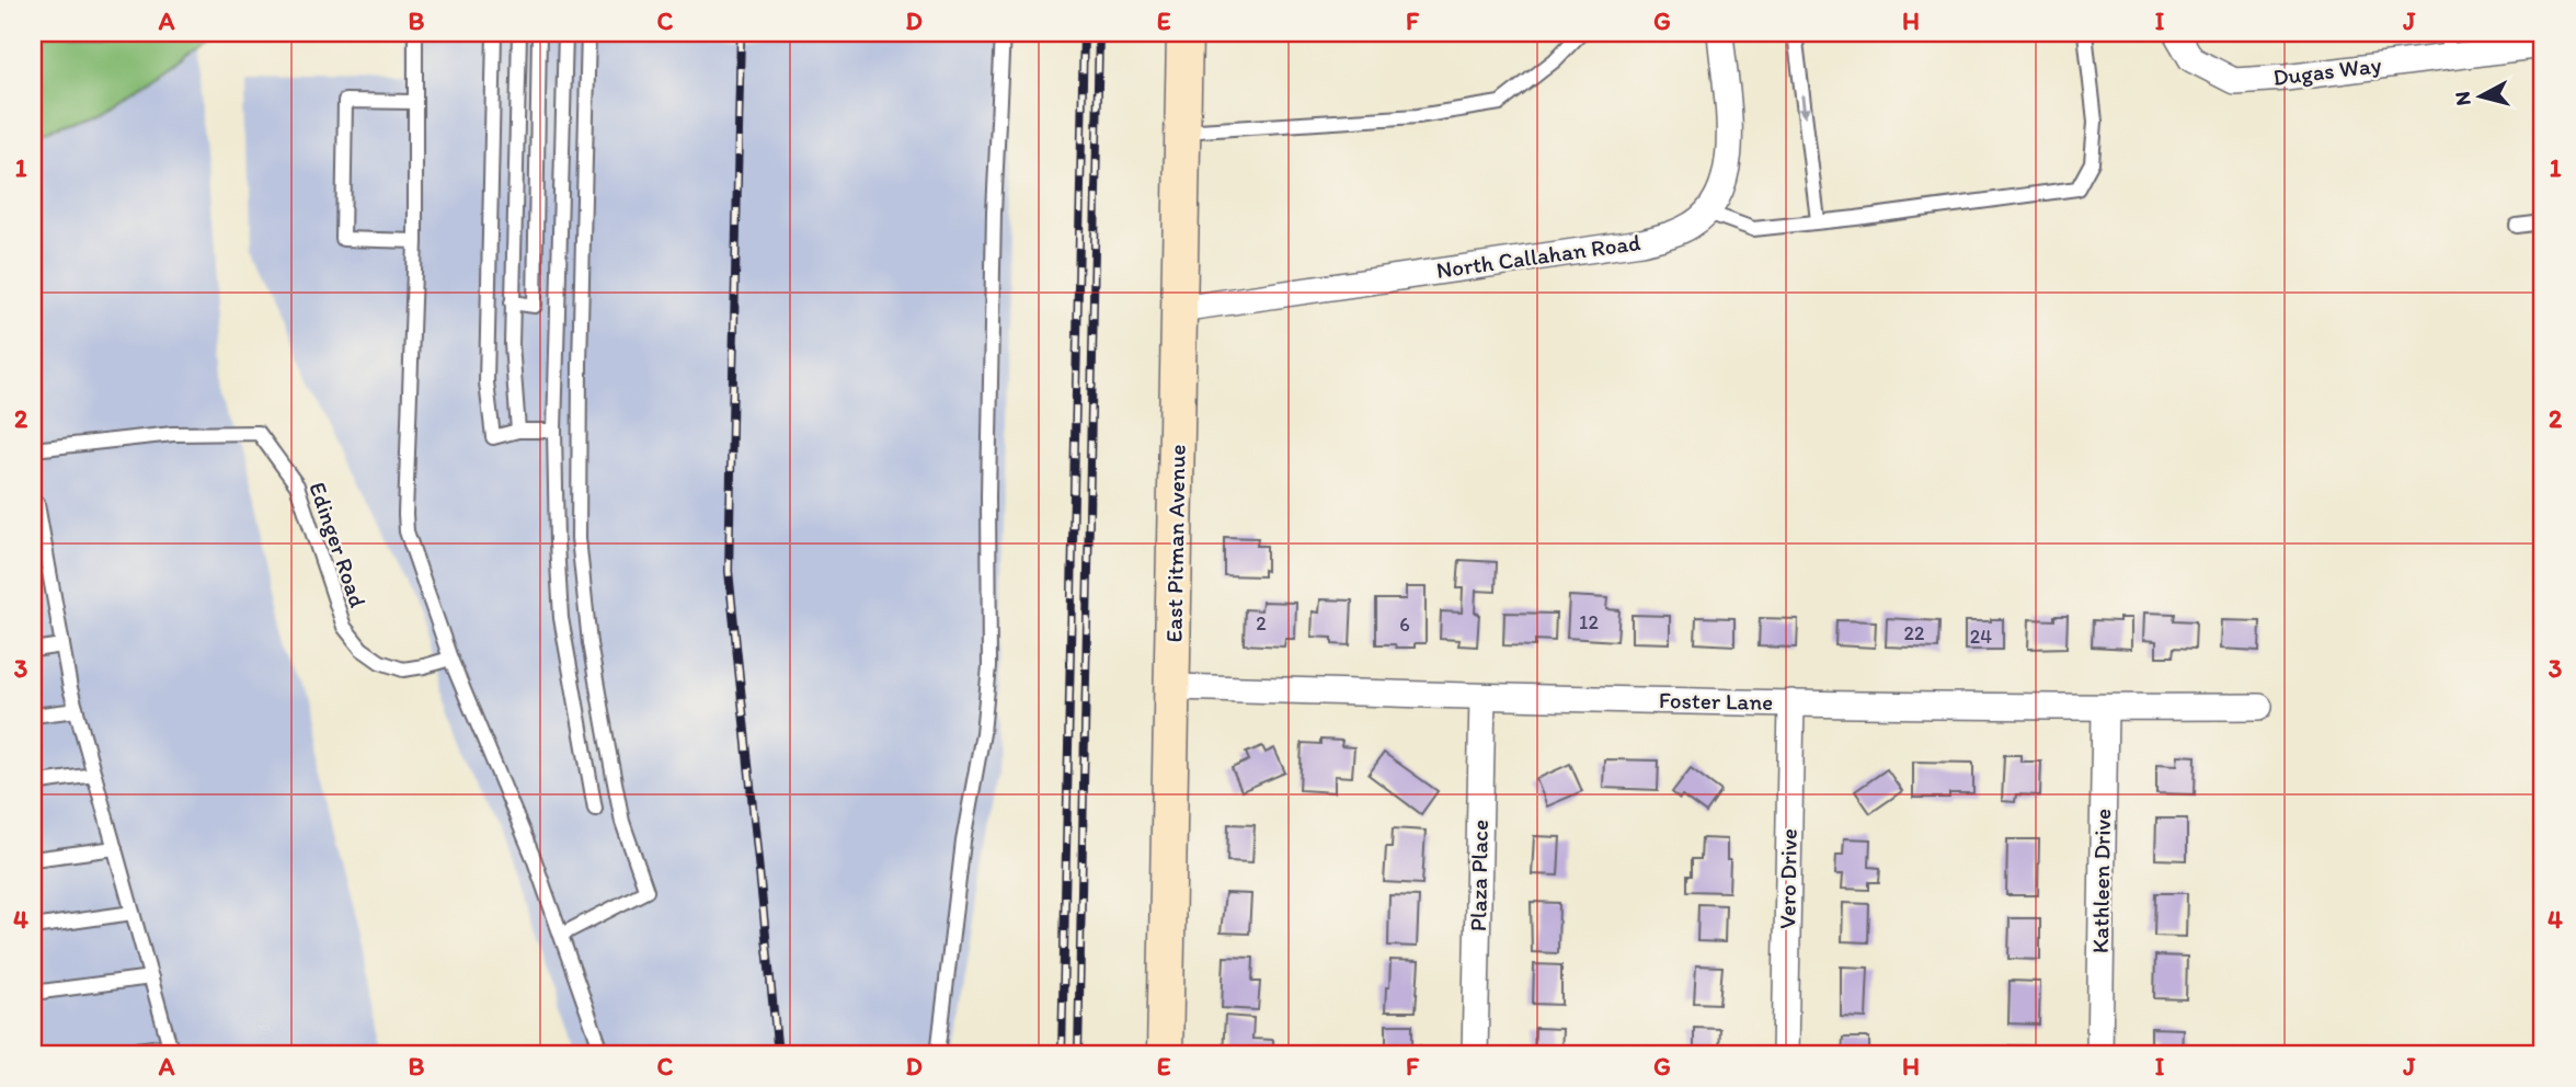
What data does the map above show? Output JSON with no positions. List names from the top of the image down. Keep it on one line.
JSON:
{"streets":{"street":["Dugas Way","North Callahan Road","East Pitman Avenue","Foster Lane","Plaza Place","Vero Drive","Kathleen Drive"],"lane":["Edinger Road"]},"crossings":[["North Callahan Road","East Pitman Avenue"],["East Pitman Avenue","Foster Lane"],["Foster Lane","Plaza Place"],["Foster Lane","Vero Drive"],["Foster Lane","Kathleen Drive"]],"house_numbers":["12","2","6","22","24"],"north":"left","grid":{"columns":["A","B","C","D","E","F","G","H","I","J"],"rows":["1","2","3","4"]}}
